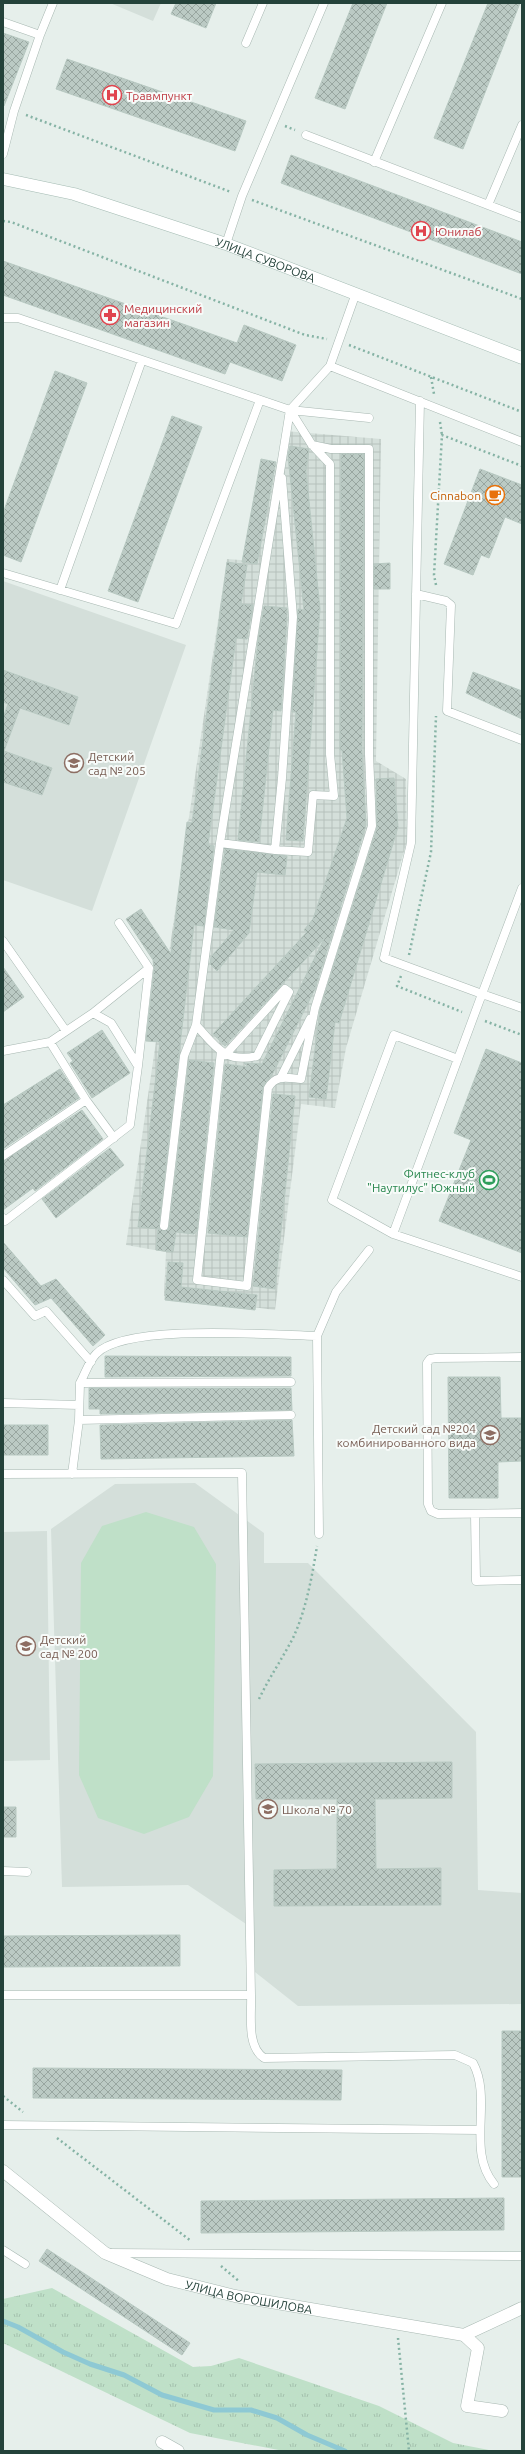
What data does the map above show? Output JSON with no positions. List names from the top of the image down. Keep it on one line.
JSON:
{"streets":{"street":["УЛИЦА СУВОРОВА","УЛИЦА ВОРОШИЛОВА"]},"places":{"hospital":["Травмпункт","Юнилаб"],"pharmacy":["Медицинский магазин"],"cafe":["Cinnabon"],"school or university":["Детский сад № 205","Детский сад №204 комбинированного вида","Детский сад № 200","Школа № 70"],"sports":["Фитнес-клуб \"Наутилус\" Южный"]}}
